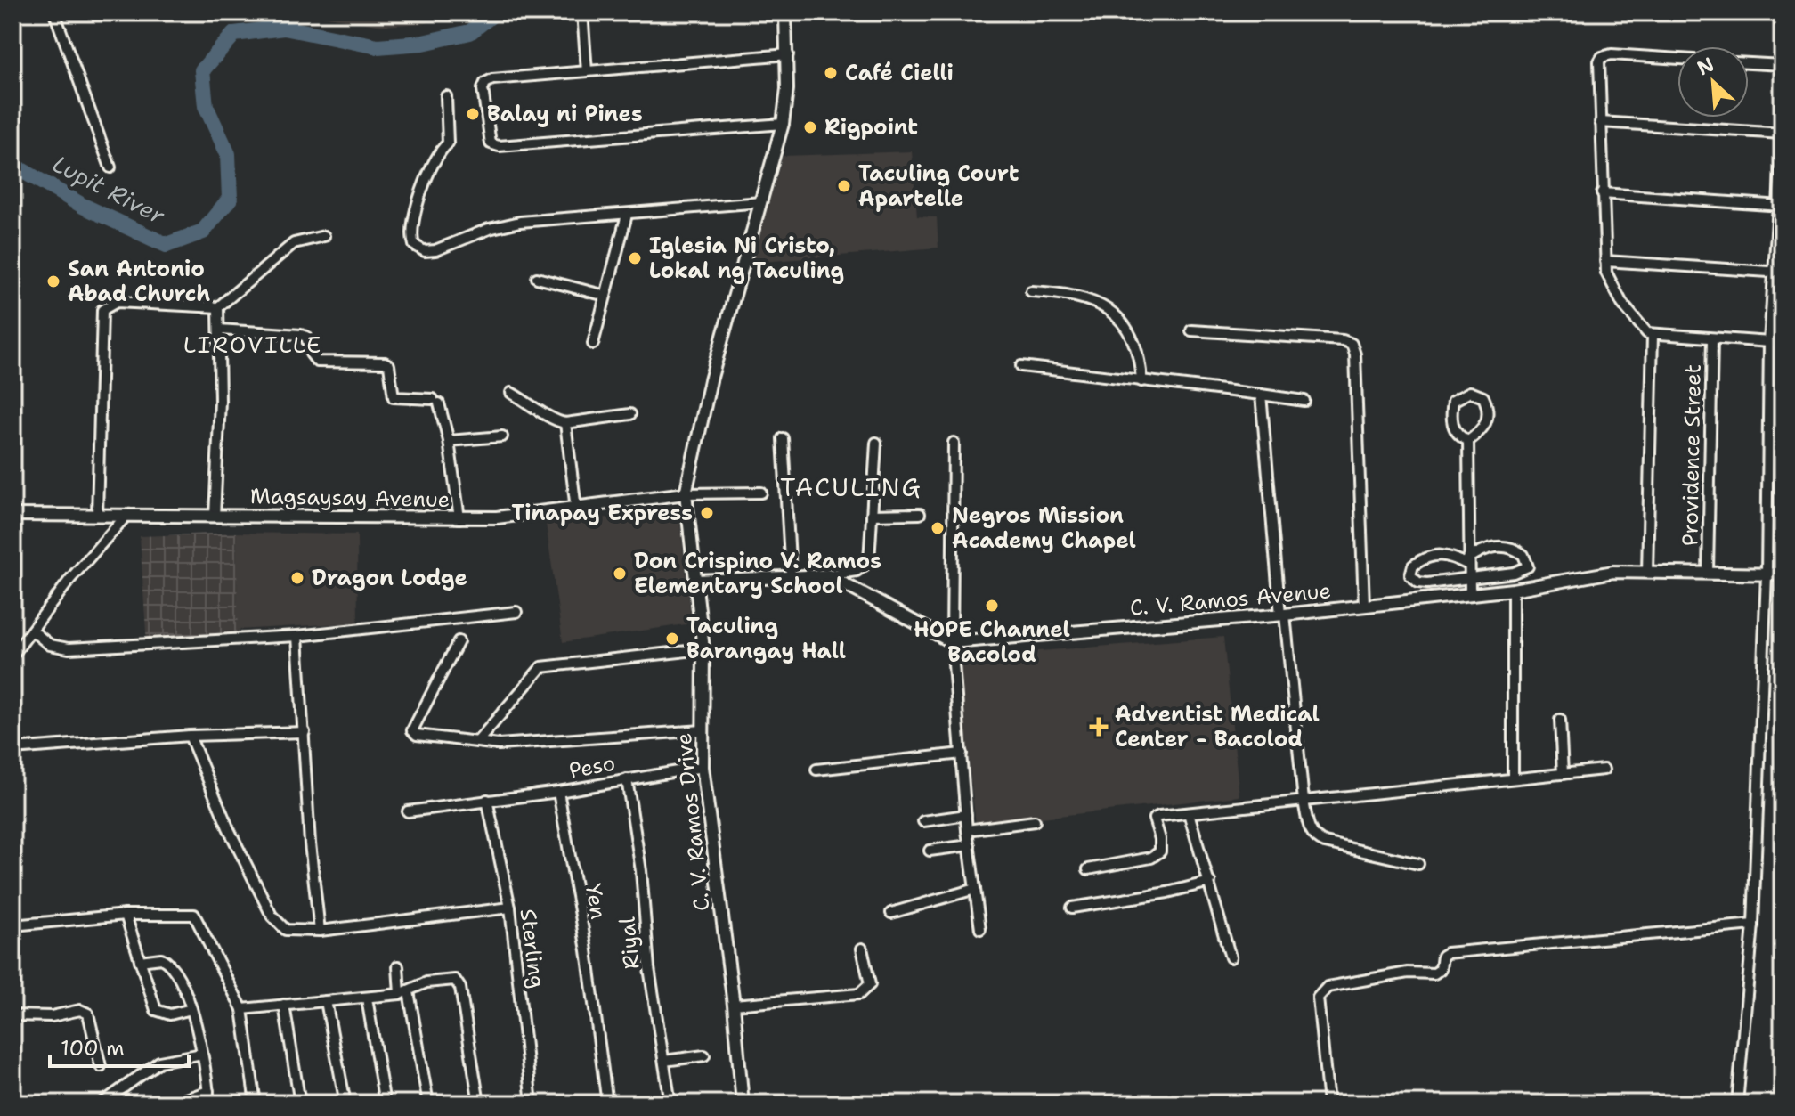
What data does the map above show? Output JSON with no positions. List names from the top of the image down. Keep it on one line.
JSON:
{"streets":{"street":["Providence Street","Magsaysay Avenue","C. V. Ramos Avenue","Peso","C. V. Ramos Drive","Yen","Riyal","Sterling"]},"crossings":[["Providence Street","C. V. Ramos Avenue"],["Magsaysay Avenue","C. V. Ramos Drive"],["Peso","C. V. Ramos Drive"],["Peso","Yen"],["Peso","Riyal"],["Peso","Sterling"]],"districts":["LIROVILLE","TACULING"],"water":["Lupit River"],"places":{"other":["Café Cielli","Balay ni Pines","Rigpoint","Taculing Court Apartelle","Iglesia Ni Cristo, Lokal ng Taculing","San Antonio Abad Church","Tinapay Express","Negros Mission Academy Chapel","Don Crispino V. Ramos Elementary School","Dragon Lodge","HOPE Channel Bacolod","Taculing Barangay Hall"],"health":["Adventist Medical Center - Bacolod"]},"scale_bar":"100 m","north":"top left"}
